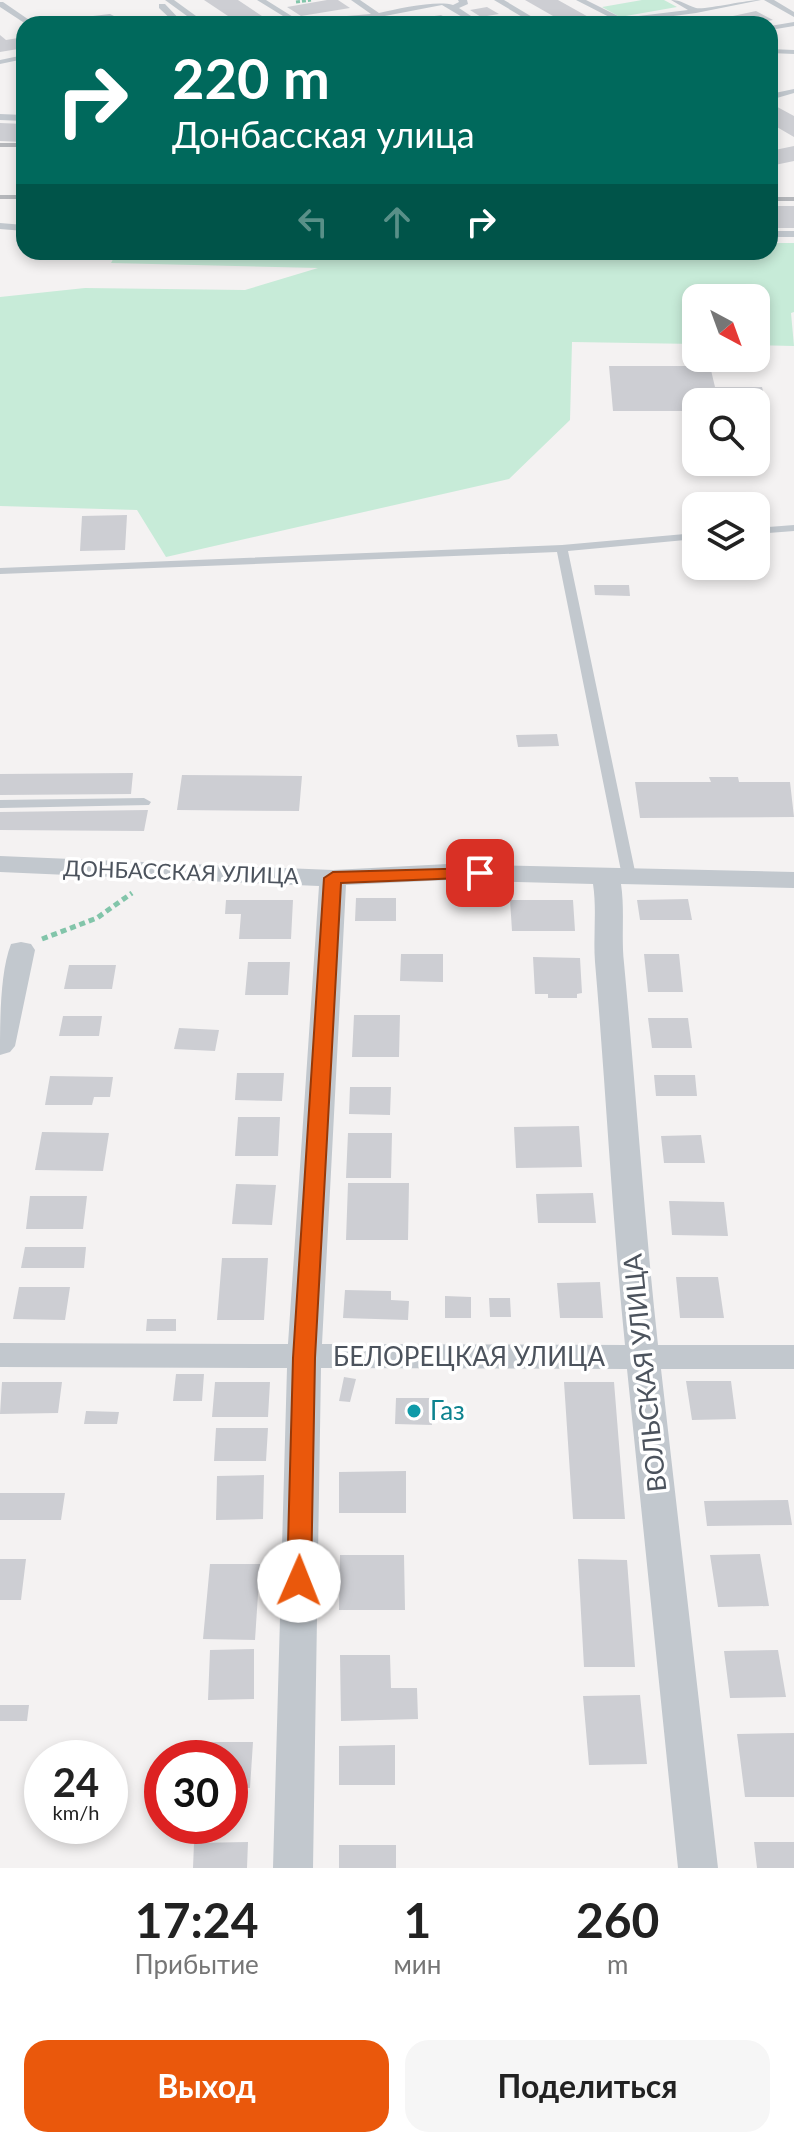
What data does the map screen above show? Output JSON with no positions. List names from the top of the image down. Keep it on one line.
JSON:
{"streets":{"street":["ДОНБАССКАЯ УЛИЦА","БЕЛОРЕЦКАЯ УЛИЦА","ВОЛЬСКАЯ УЛИЦА"]},"crossings":[["ДОНБАССКАЯ УЛИЦА","ВОЛЬСКАЯ УЛИЦА"],["БЕЛОРЕЦКАЯ УЛИЦА","ВОЛЬСКАЯ УЛИЦА"]],"places":["Газ"],"north":"bottom right","page":{"turn":["220 m","Донбасская улица"],"speed":"24 km/h","limit":"30","eta":["17:24","Прибытие","1","мин","260","m"],"buttons":["Выход","Поделиться"]}}
